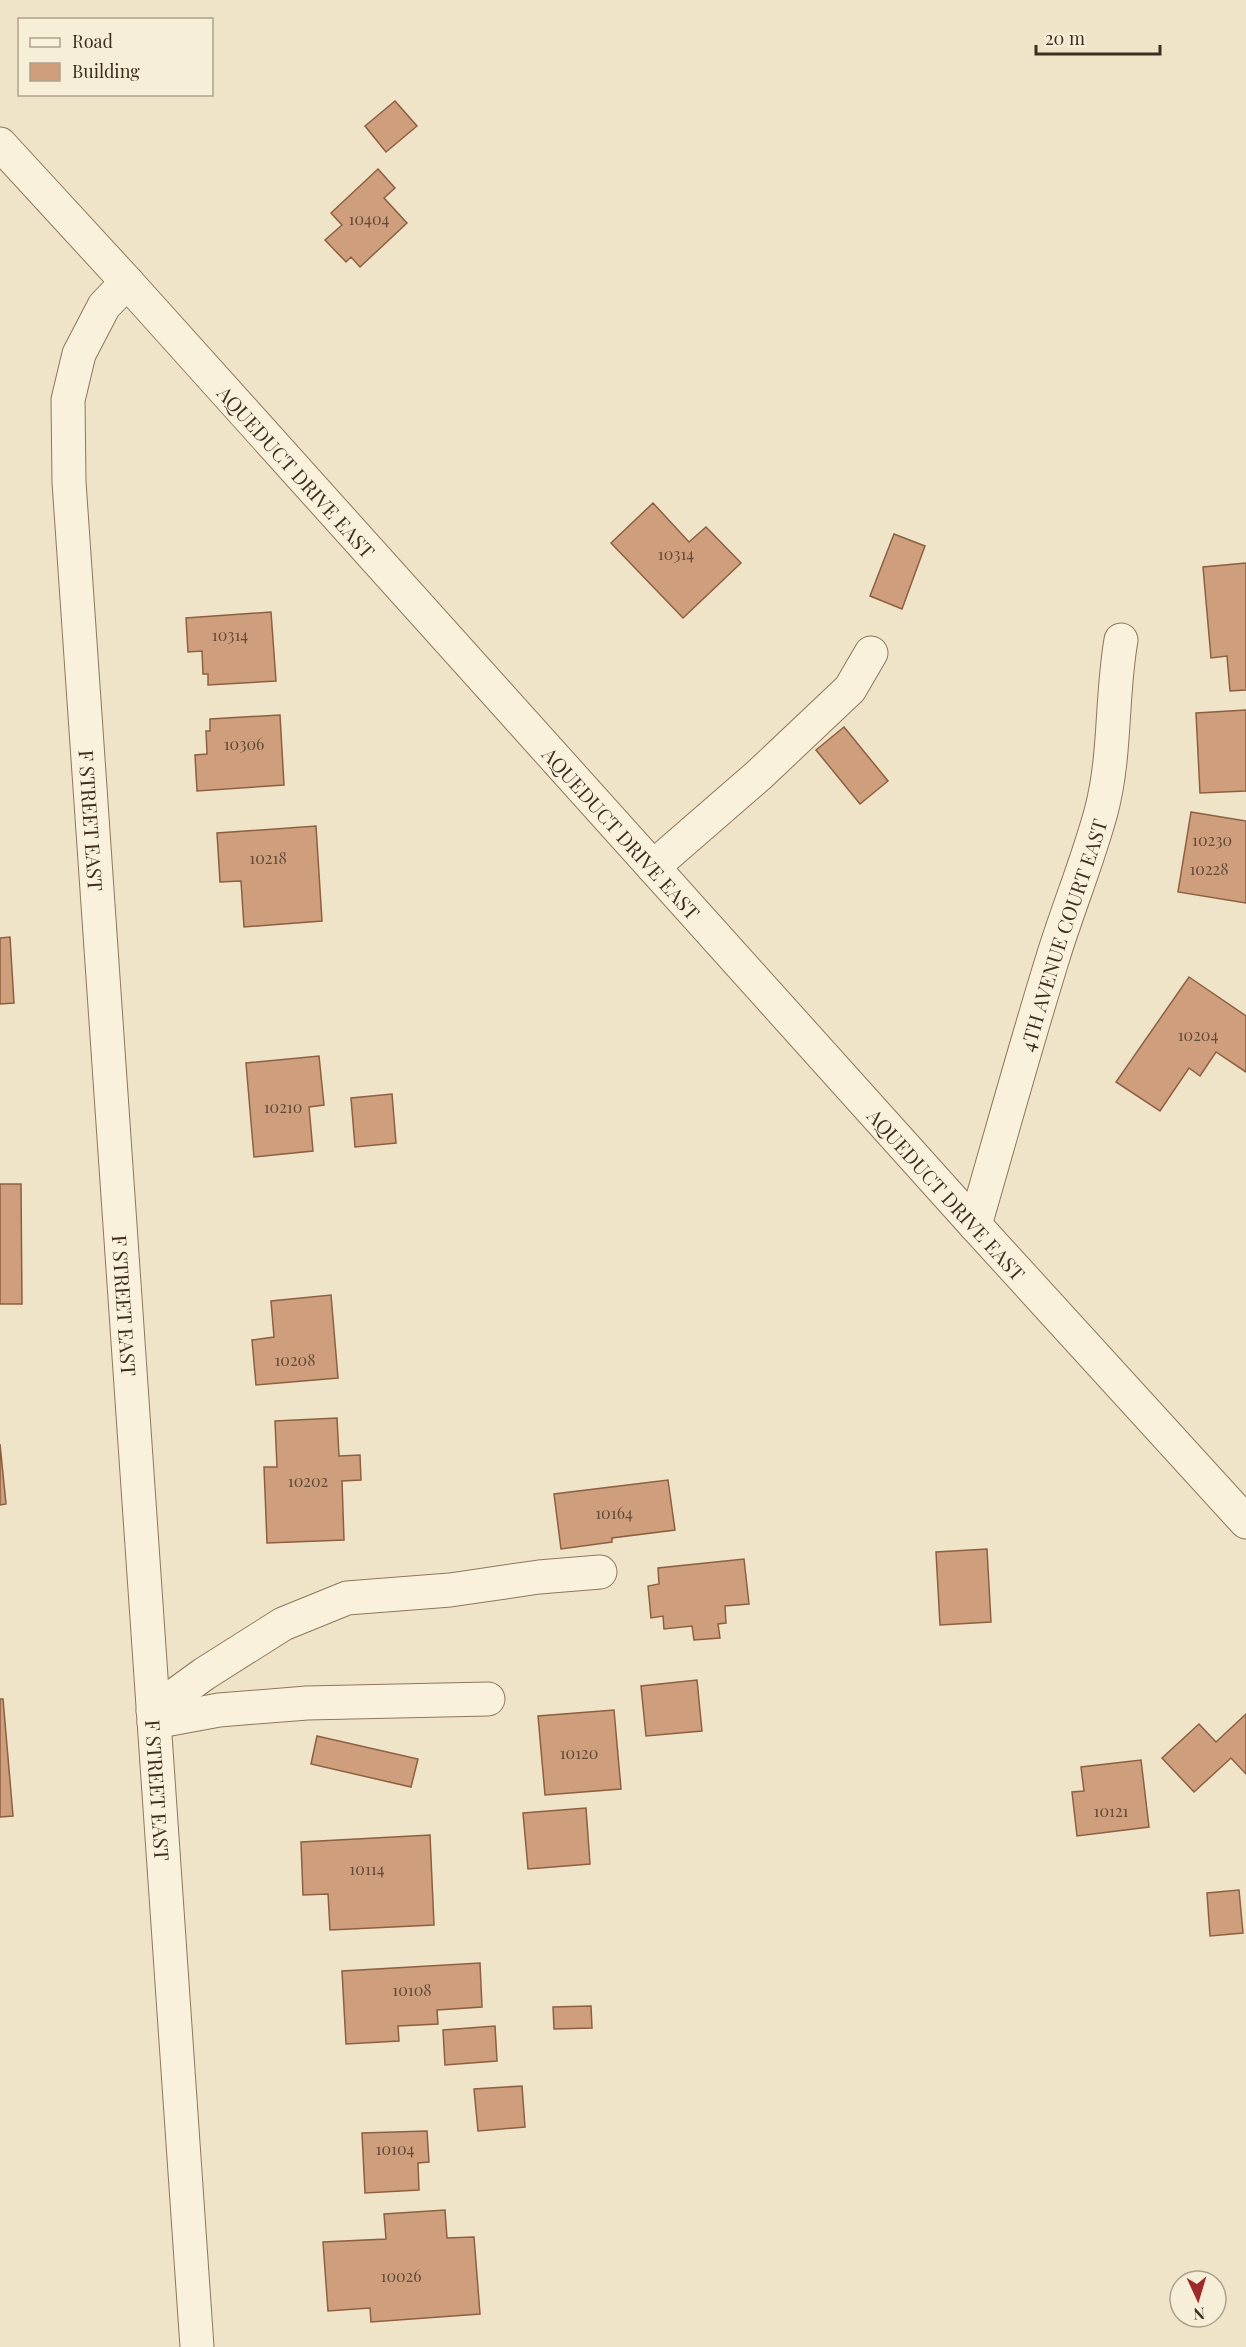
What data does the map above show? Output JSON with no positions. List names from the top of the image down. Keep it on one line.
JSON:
{"streets":{"street":["AQUEDUCT DRIVE EAST","F STREET EAST","4TH AVENUE COURT EAST"]},"crossings":[["AQUEDUCT DRIVE EAST","F STREET EAST"],["AQUEDUCT DRIVE EAST","4TH AVENUE COURT EAST"]],"house_numbers":["10404","10314","10314","10306","10230","10218","10228","10204","10210","10208","10202","10164","10120","10121","10114","10108","10104","10026"],"legend":["Road","Building"],"scale_bar":"20 m","north":"bottom"}
